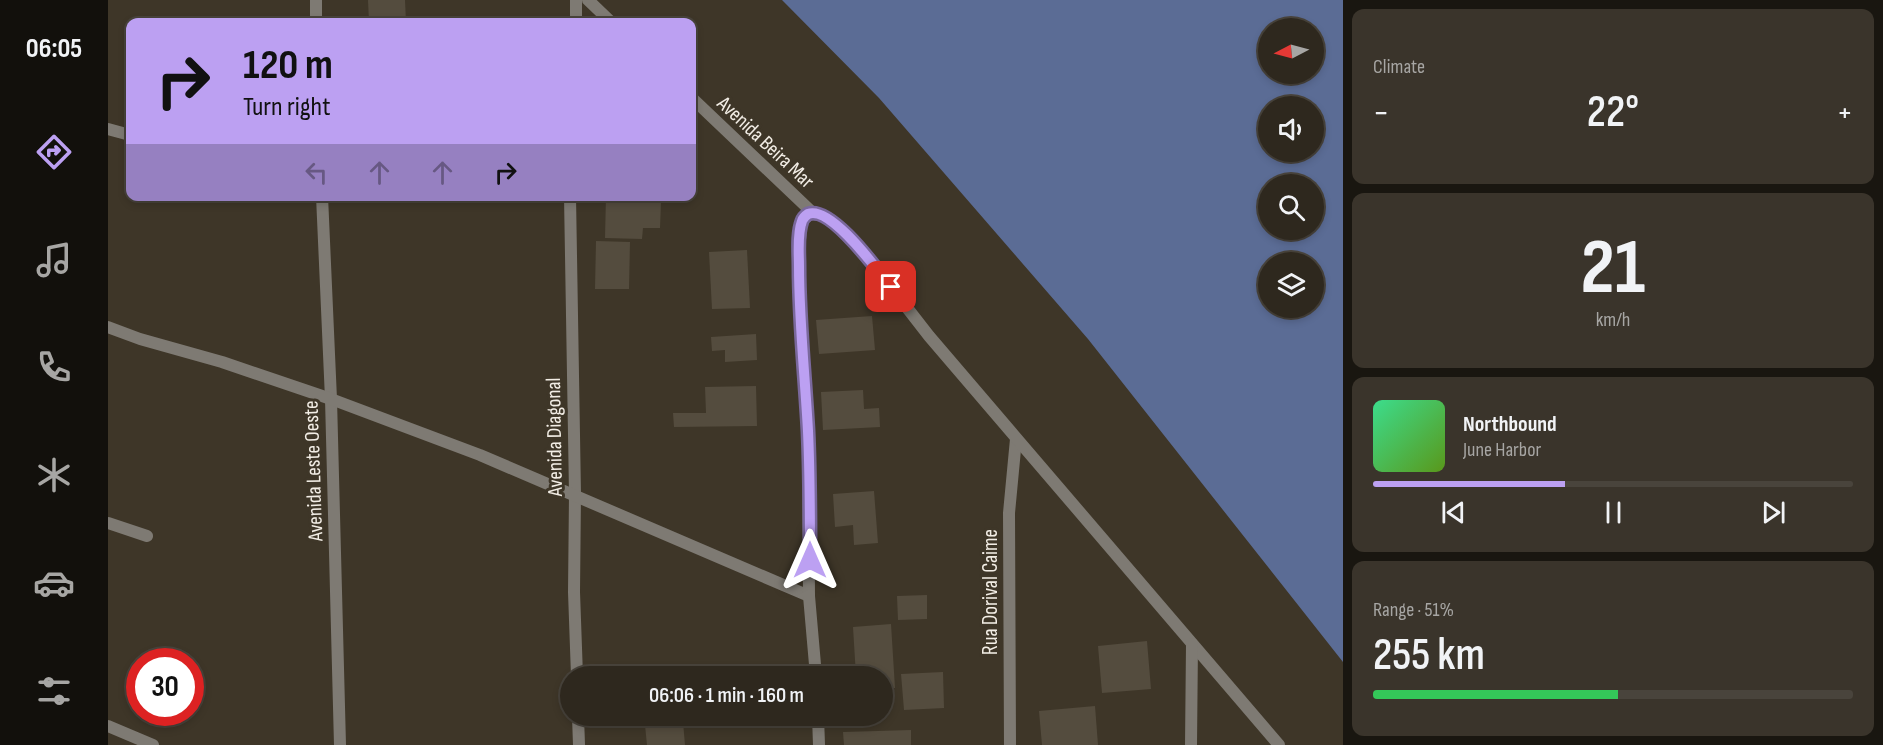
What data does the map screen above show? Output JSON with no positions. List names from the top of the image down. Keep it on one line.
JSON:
{"streets":{"street":["Avenida Beira Mar","Avenida Diagonal","Avenida Leste Oeste","Rua Dorival Caime"]},"crossings":[["Avenida Beira Mar","Rua Dorival Caime"]],"north":"left","page":{"tabs":"06:05","tile":["Climate",["21","km/h"],["Range · 51%","255 km"]],"turn":["120 m","Turn right"],"heat":["−","22°","+"],"song":["Northbound","June Harbor"],"limit":"30","trip":"06:06 · 1 min · 160 m"}}
